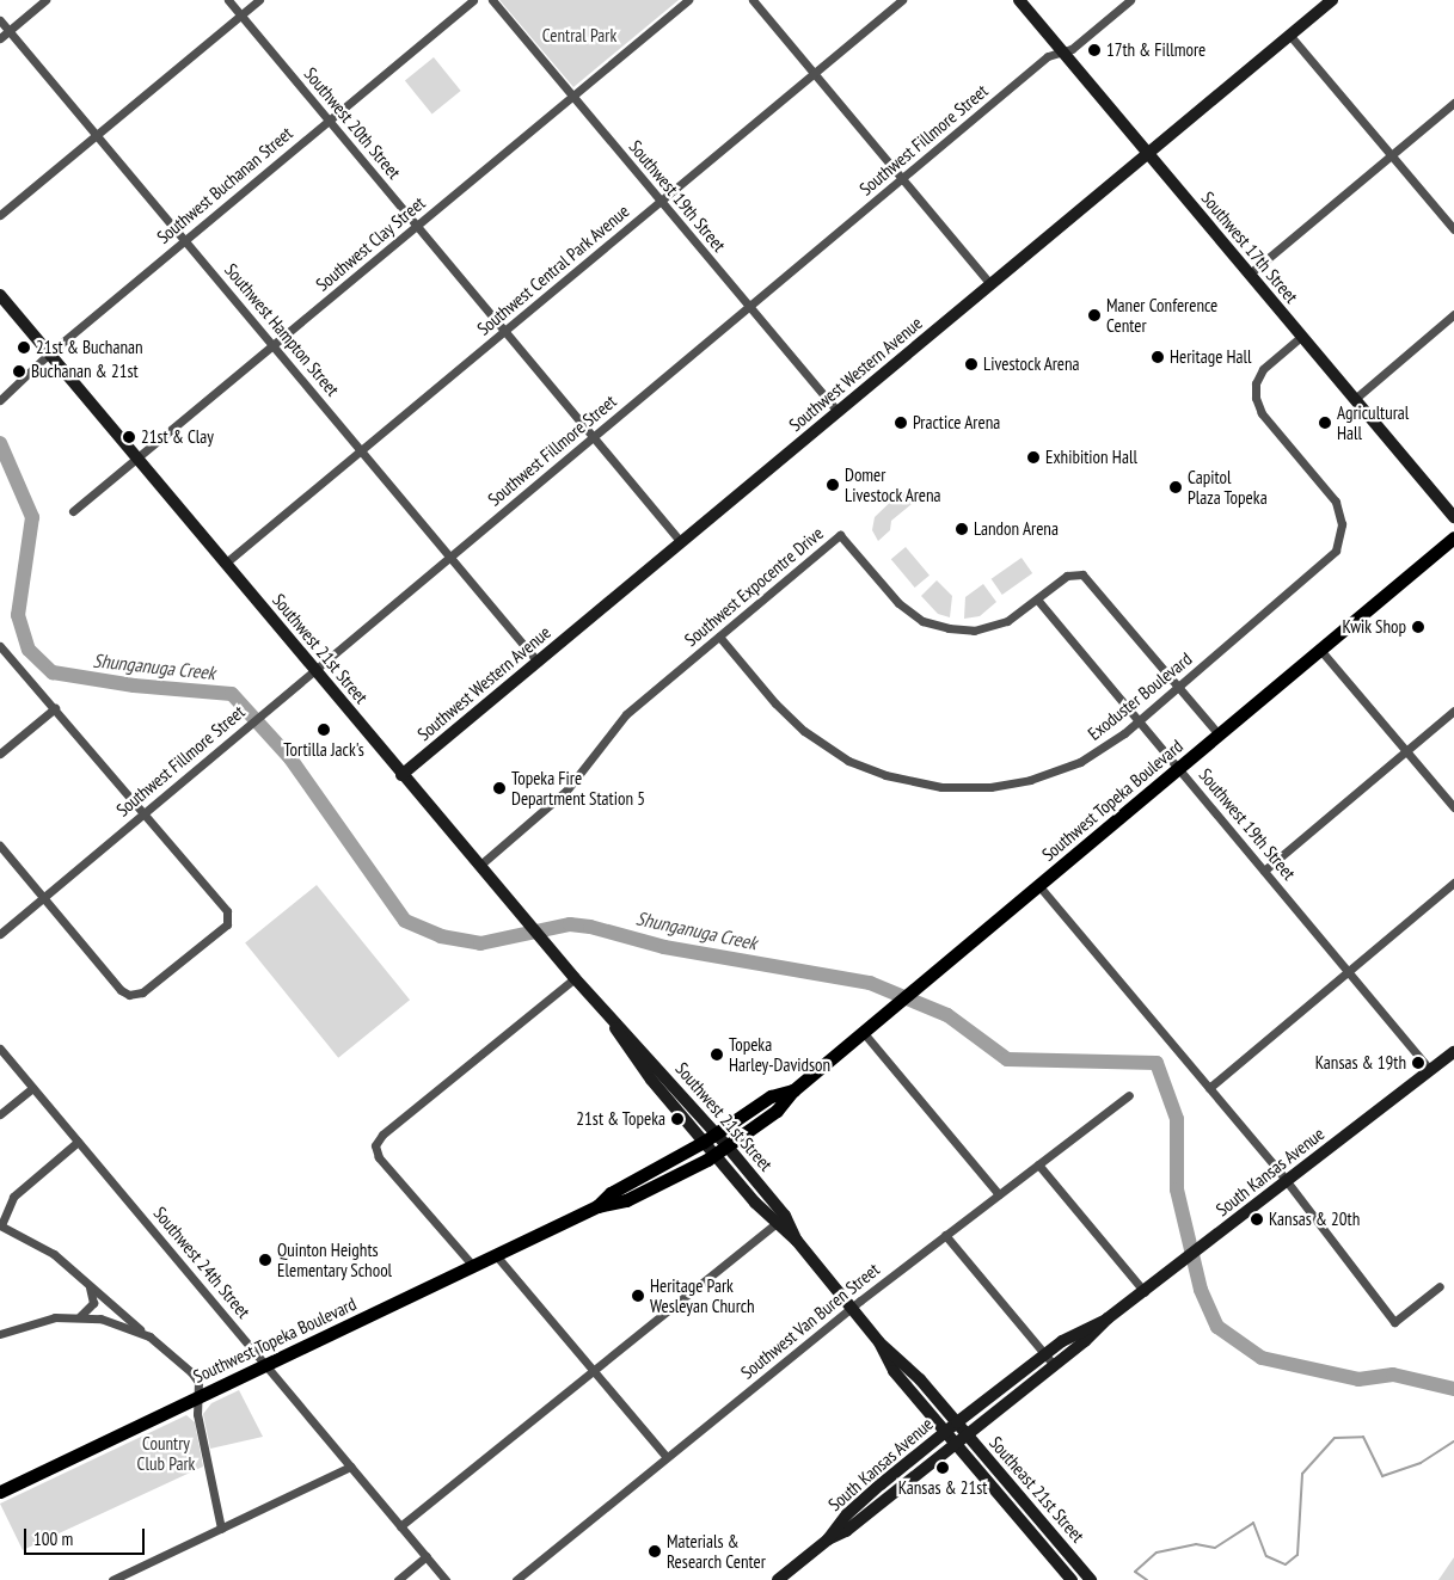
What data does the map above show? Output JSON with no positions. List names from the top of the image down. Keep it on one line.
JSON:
{"streets":{"main road":["Southwest 17th Street","Southwest Western Avenue","Southwest 21st Street","Southwest Topeka Boulevard","South Kansas Avenue","Southeast 21st Street"],"street":["Southwest 20th Street","Southwest Fillmore Street","Southwest Buchanan Street","Southwest 19th Street","Southwest Clay Street","Southwest Central Park Avenue","Southwest Hampton Street","Southwest Expocentre Drive","Exoduster Boulevard","Southwest 24th Street","Southwest Van Buren Street"]},"crossings":[["Southwest 20th Street","Southwest Fillmore Street"],["Southwest 20th Street","Southwest Buchanan Street"],["Southwest 20th Street","Southwest Clay Street"],["Southwest 20th Street","Southwest Central Park Avenue"],["Southwest 20th Street","Southwest Western Avenue"],["Southwest Fillmore Street","Southwest 19th Street"],["Southwest Fillmore Street","Southwest 17th Street"],["Southwest Fillmore Street","Southwest Hampton Street"],["Southwest Fillmore Street","Southwest 21st Street"],["Southwest Buchanan Street","Southwest Hampton Street"],["Southwest Buchanan Street","Southwest 21st Street"],["Southwest 19th Street","Southwest Clay Street"],["Southwest 19th Street","Southwest Central Park Avenue"],["Southwest 19th Street","Southwest Western Avenue"],["Southwest 19th Street","Southwest Expocentre Drive"],["Southwest 19th Street","Exoduster Boulevard"],["Southwest 19th Street","Southwest Topeka Boulevard"],["Southwest 19th Street","South Kansas Avenue"],["Southwest Clay Street","Southwest Hampton Street"],["Southwest Clay Street","Southwest 21st Street"],["Southwest 17th Street","Southwest Western Avenue"],["Southwest 17th Street","Exoduster Boulevard"],["Southwest Central Park Avenue","Southwest Hampton Street"],["Southwest Central Park Avenue","Southwest 21st Street"],["Southwest Hampton Street","Southwest Western Avenue"],["Southwest Western Avenue","Southwest 21st Street"],["Southwest Expocentre Drive","Southwest 21st Street"],["Southwest Expocentre Drive","Exoduster Boulevard"],["Southwest Expocentre Drive","Southwest Topeka Boulevard"],["Southwest 21st Street","Southwest Topeka Boulevard"],["Southwest 21st Street","South Kansas Avenue"],["Southwest 21st Street","Southwest Van Buren Street"],["Southwest 21st Street","Southeast 21st Street"],["Southwest Topeka Boulevard","Southwest 24th Street"],["South Kansas Avenue","Southeast 21st Street"]],"water":["Shunganuga Creek"],"parks":["Central Park","Country Club Park"],"places":["17th & Fillmore","Maner Conference Center","21st & Buchanan","Heritage Hall","Livestock Arena","Buchanan & 21st","Practice Arena","Agricultural Hall","21st & Clay","Exhibition Hall","Domer Livestock Arena","Capitol Plaza Topeka","Landon Arena","Kwik Shop","Tortilla Jack's","Topeka Fire Department Station 5","Topeka Harley-Davidson","Kansas & 19th","21st & Topeka","Kansas & 20th","Quinton Heights Elementary School","Heritage Park Wesleyan Church","Kansas & 21st","Materials & Research Center"],"scale_bar":"100 m"}
